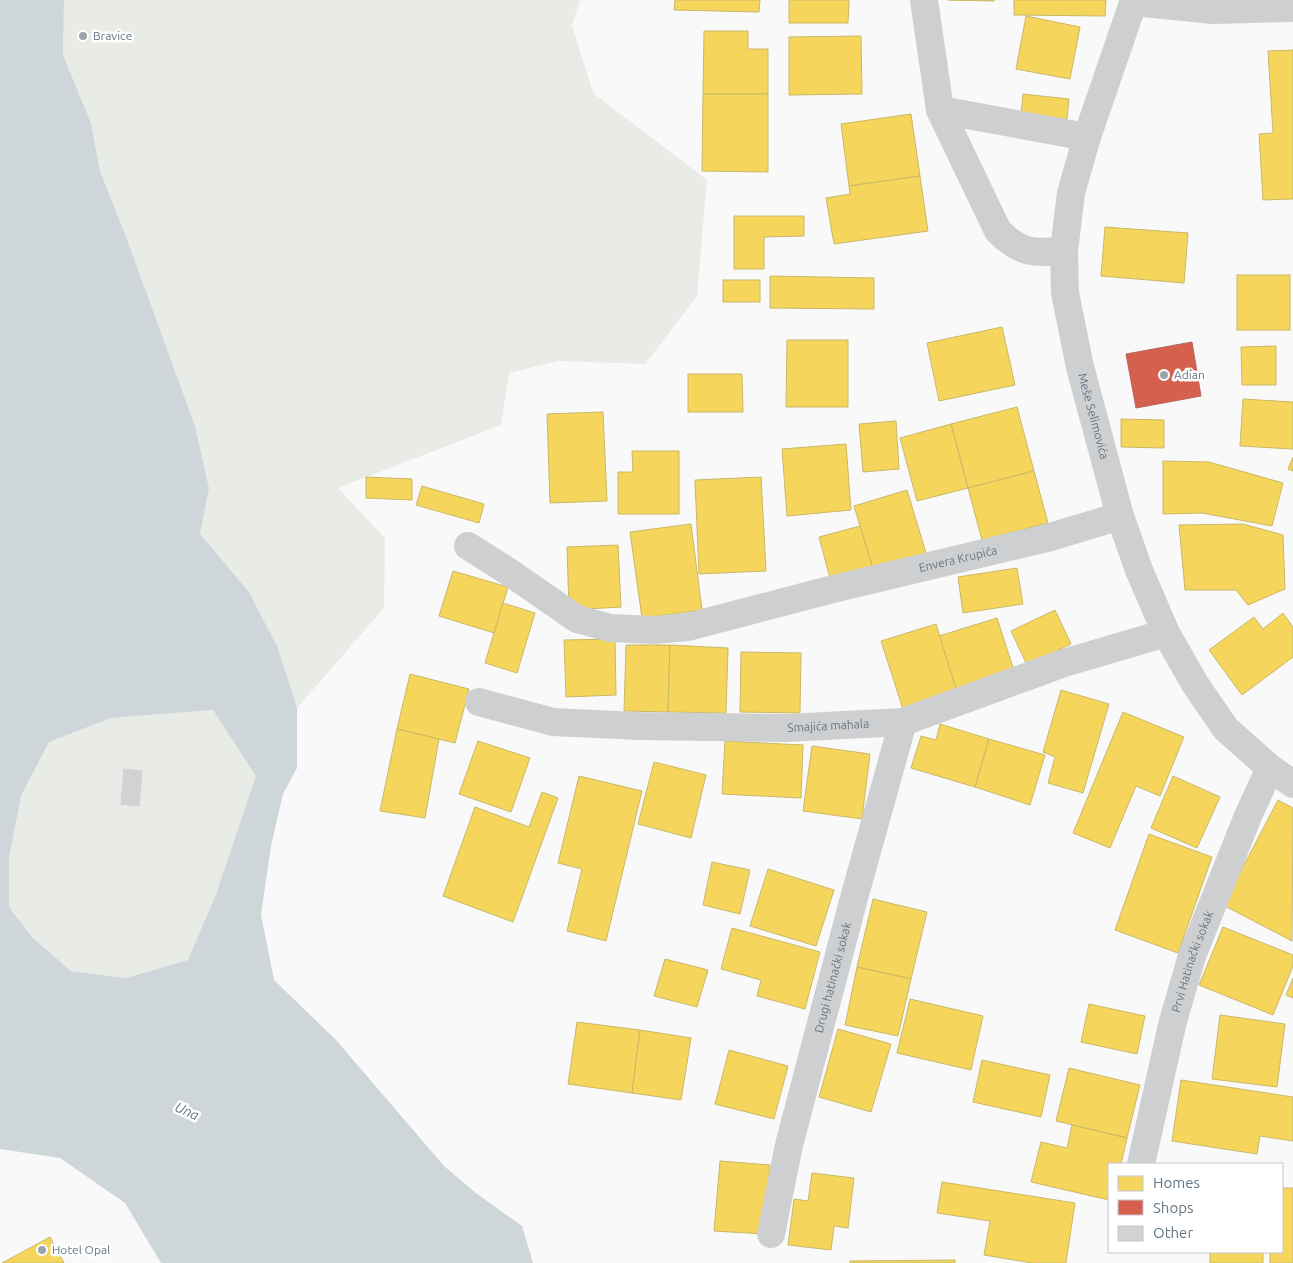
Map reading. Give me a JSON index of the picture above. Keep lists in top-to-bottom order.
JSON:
{
  "streets": {
    "street": [
      "Meše Selimovića",
      "Envera Krupića",
      "Smajića mahala",
      "Prvi Hatinački sokak",
      "Drugi hatinački sokak"
    ]
  },
  "crossings": [
    ["Meše Selimovića", "Envera Krupića"],
    ["Meše Selimovića", "Smajića mahala"],
    ["Meše Selimovića", "Prvi Hatinački sokak"],
    ["Smajića mahala", "Drugi hatinački sokak"]
  ],
  "water": ["Una"],
  "places": ["Bravice", "Adian", "Hotel Opal"],
  "legend": ["Homes", "Shops", "Other"]
}
